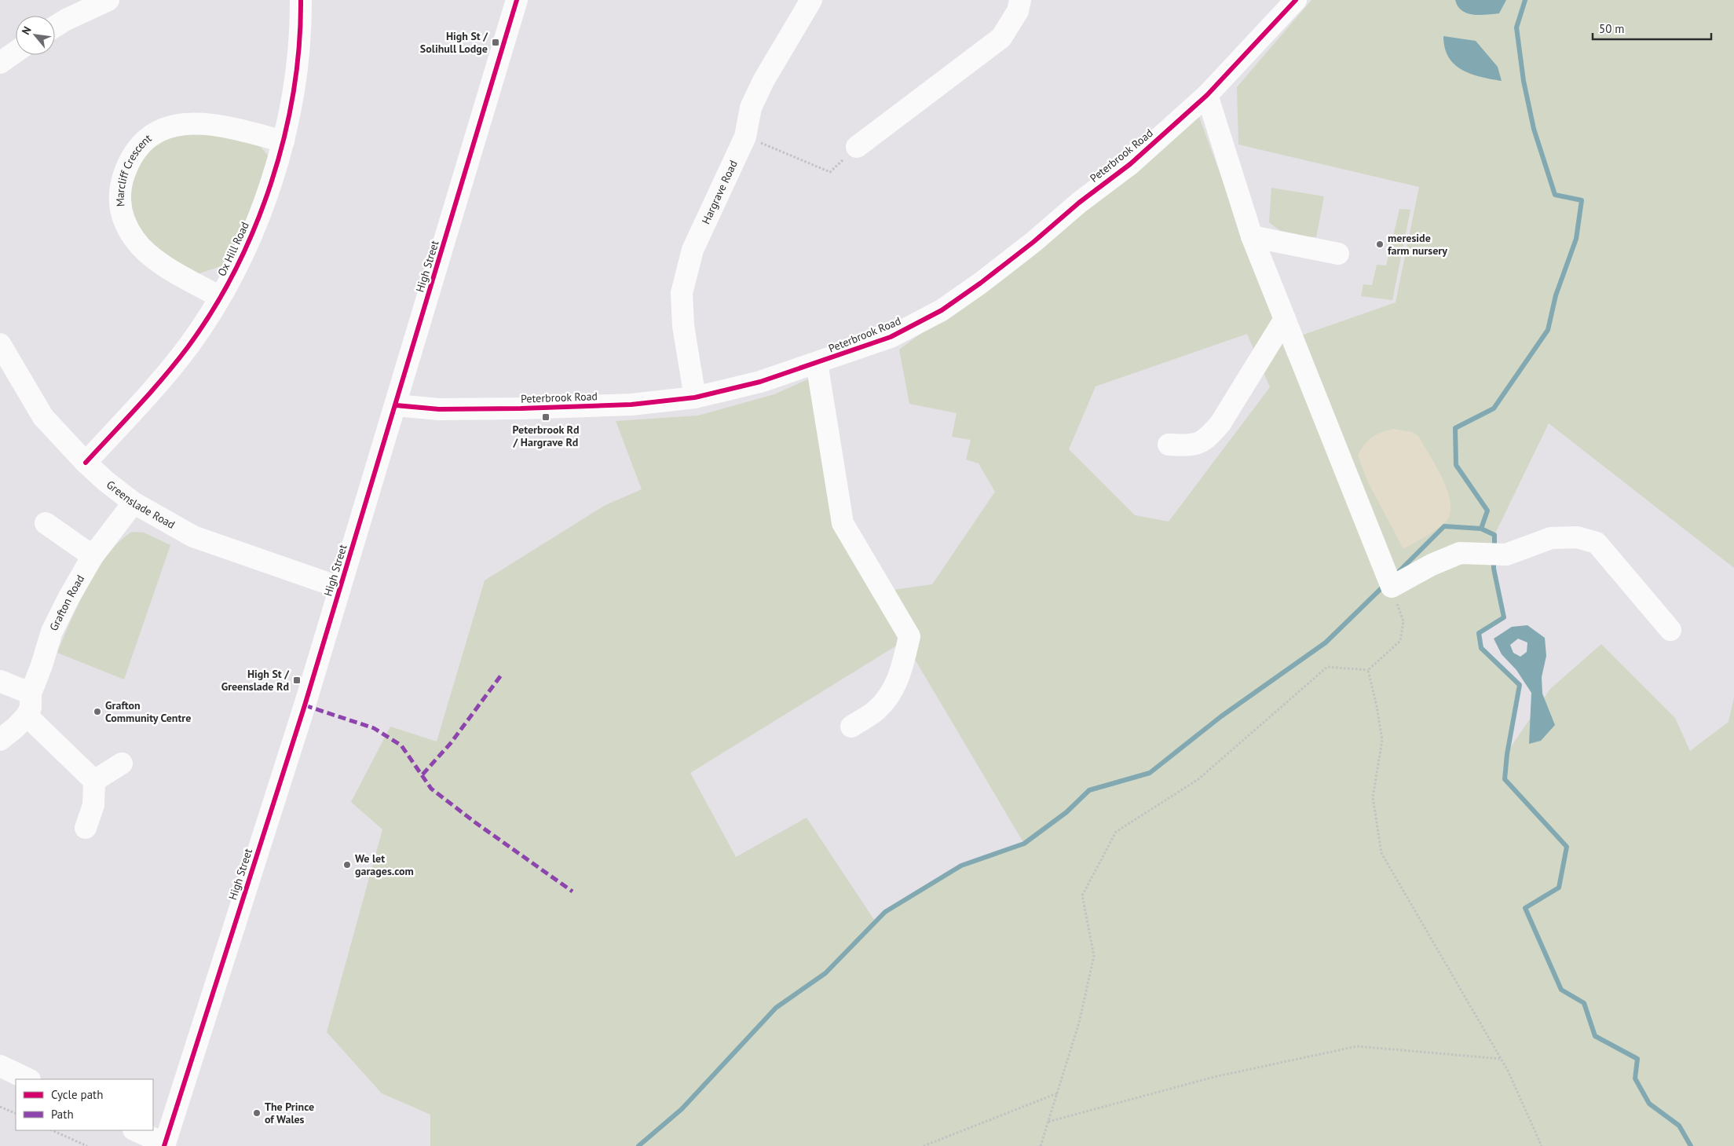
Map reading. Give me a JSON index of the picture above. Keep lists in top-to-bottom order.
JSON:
{
  "streets": {
    "street": [
      "Peterbrook Road",
      "Marcliff Crescent",
      "Hargrave Road",
      "Ox Hill Road",
      "High Street",
      "Greenslade Road",
      "Grafton Road"
    ]
  },
  "crossings": [
    ["Peterbrook Road", "Hargrave Road"],
    ["Peterbrook Road", "High Street"],
    ["Marcliff Crescent", "Ox Hill Road"],
    ["Ox Hill Road", "Greenslade Road"],
    ["High Street", "Greenslade Road"],
    ["Greenslade Road", "Grafton Road"]
  ],
  "places": {
    "transit": ["High St / Solihull Lodge", "Peterbrook Rd / Hargrave Rd", "High St / Greenslade Rd"],
    "other": [
      "mereside farm nursery",
      "Grafton Community Centre",
      "We let garages.com",
      "The Prince of Wales"
    ]
  },
  "legend": ["Cycle path", "Path"],
  "scale_bar": "50 m",
  "north": "top left"
}
